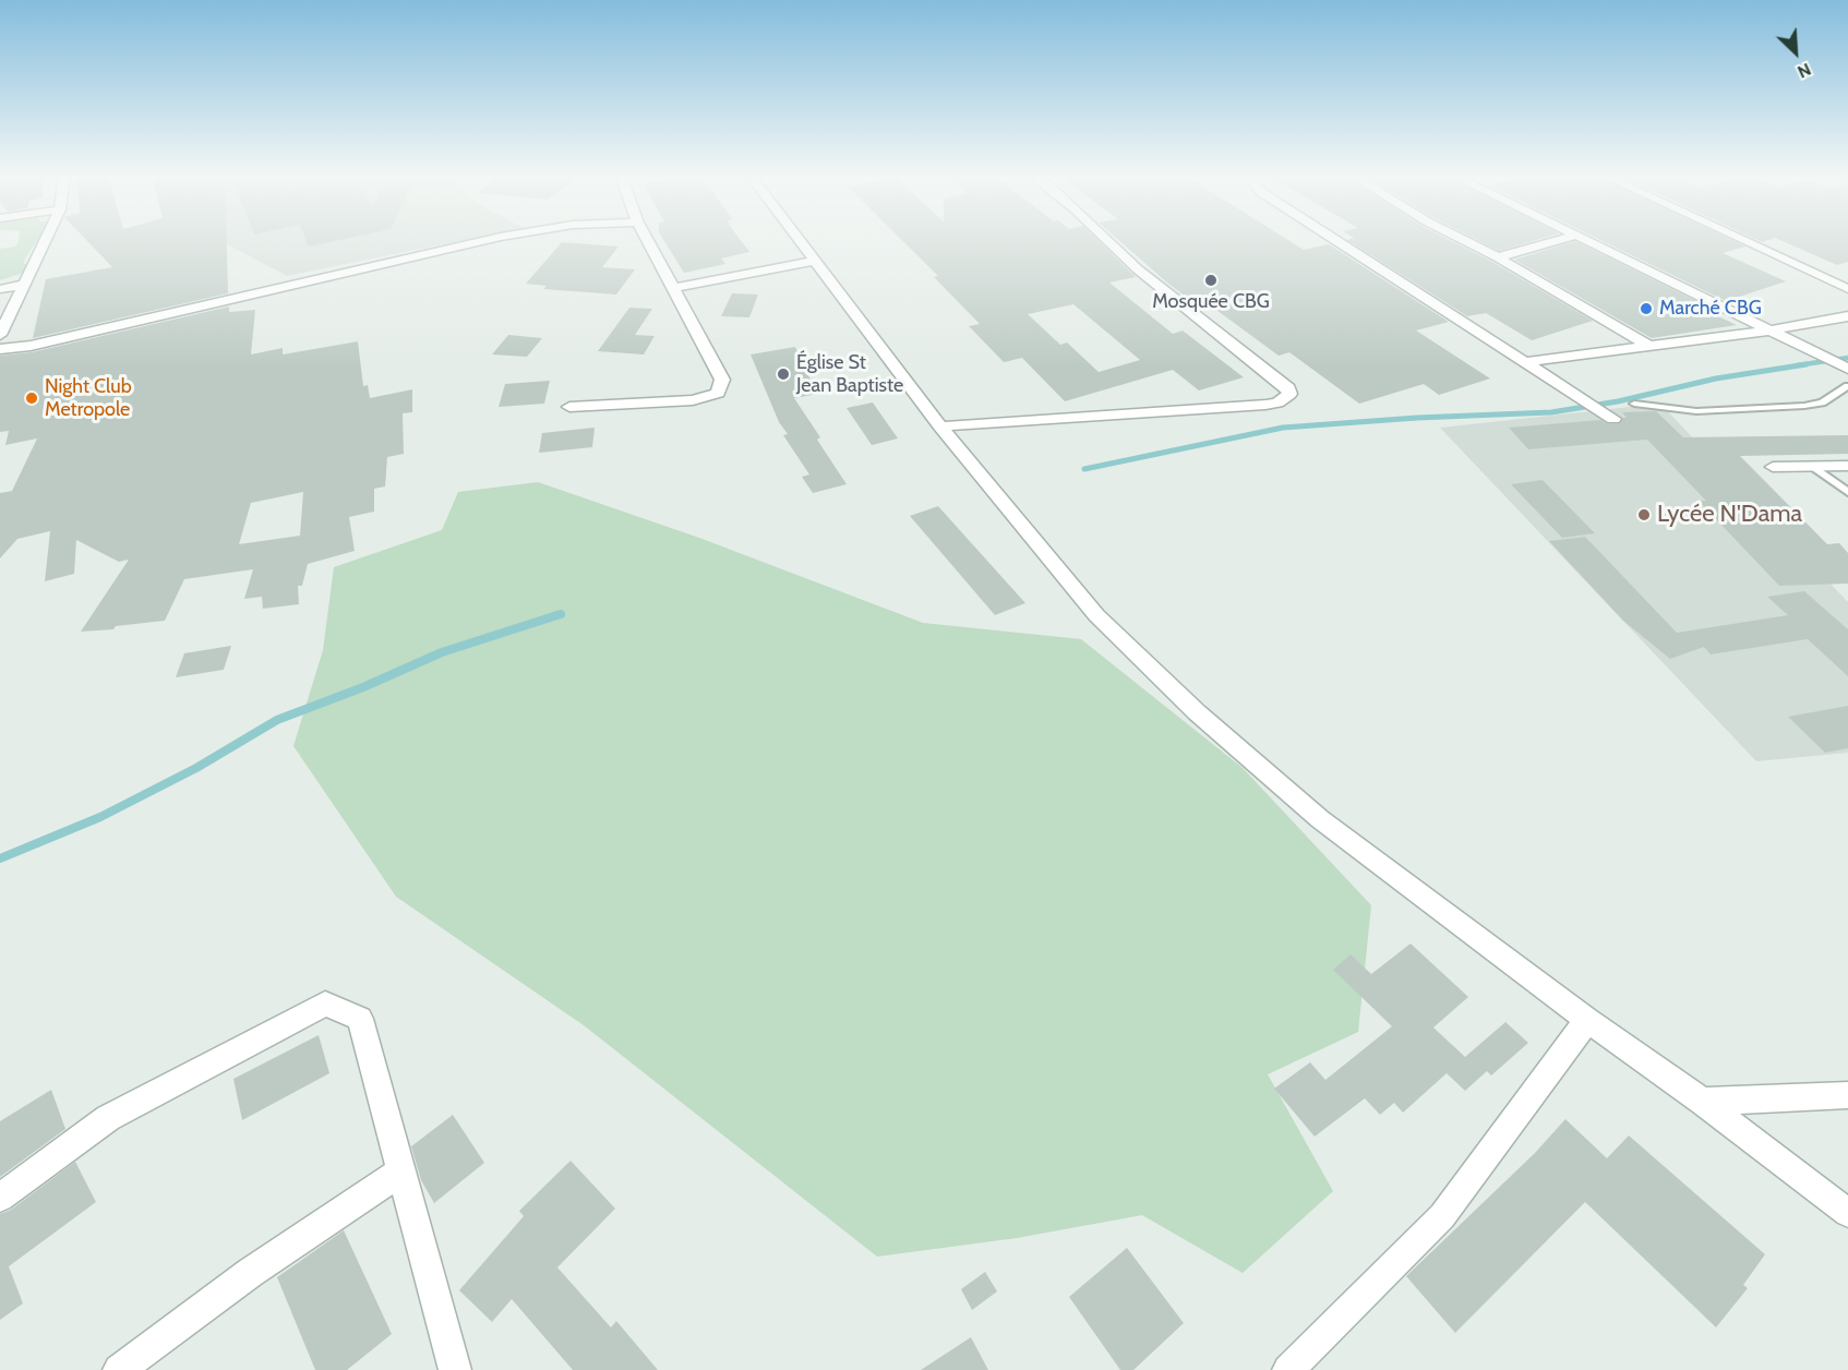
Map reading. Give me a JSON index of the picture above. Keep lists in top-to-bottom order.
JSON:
{
  "places": [
    "Mosquée CBG",
    "Marché CBG",
    "Église St Jean Baptiste",
    "Night Club Metropole",
    "Lycée N'Dama"
  ],
  "north": "bottom right"
}
